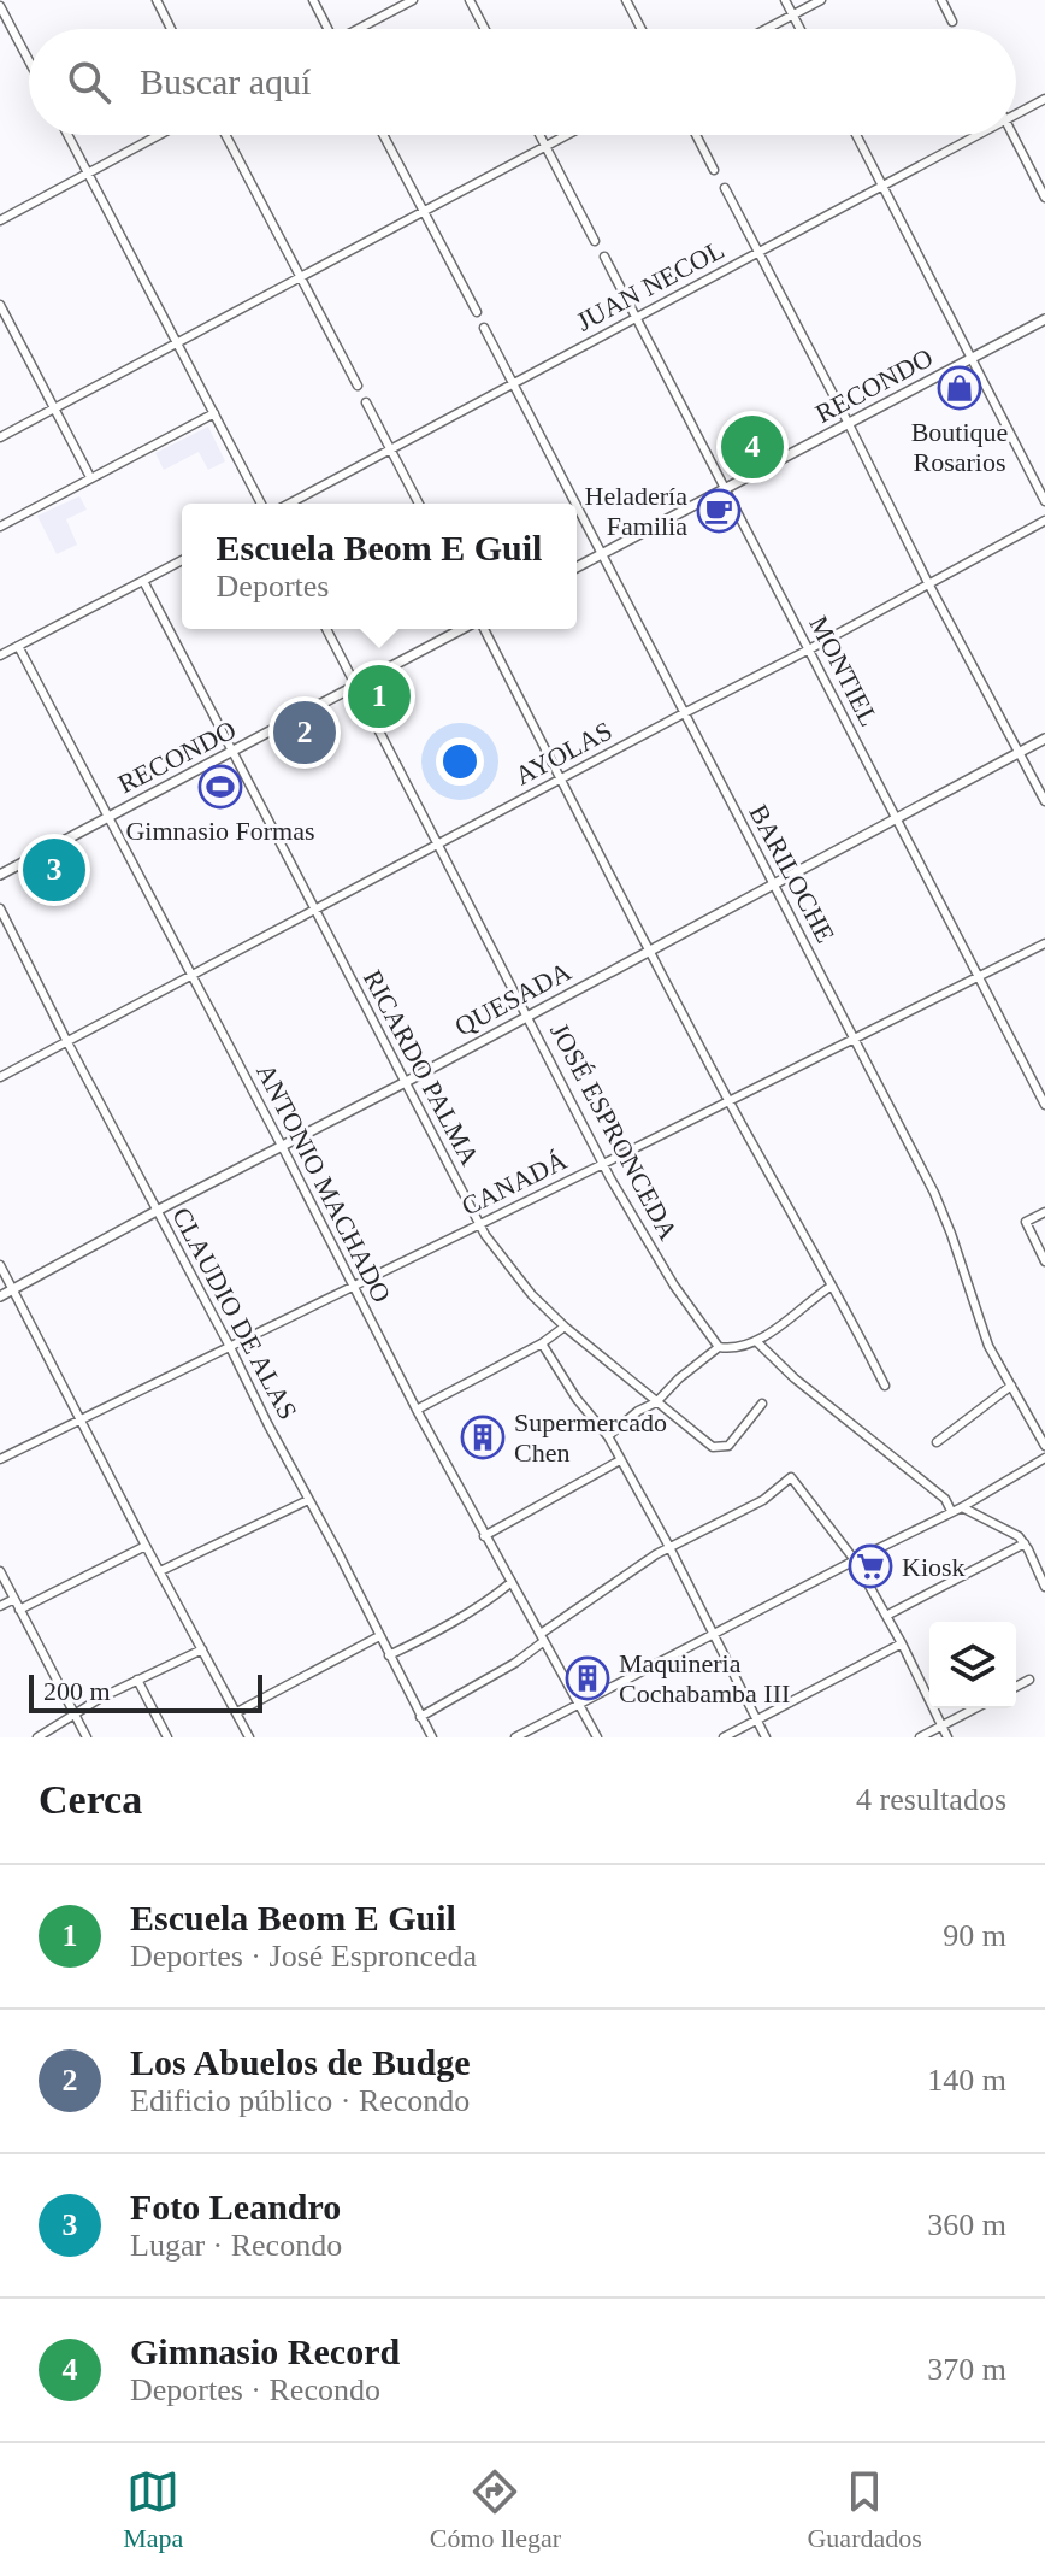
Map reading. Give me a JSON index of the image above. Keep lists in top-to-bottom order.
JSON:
{
  "streets": {
    "street": [
      "JUAN NECOL",
      "RECONDO",
      "MONTIEL",
      "AYOLAS",
      "BARILOCHE",
      "QUESADA",
      "RICARDO PALMA",
      "JOSÉ ESPRONCEDA",
      "ANTONIO MACHADO",
      "CANADÁ",
      "CLAUDIO DE ALAS"
    ]
  },
  "crossings": [
    ["JUAN NECOL", "MONTIEL"],
    ["JUAN NECOL", "BARILOCHE"],
    ["RECONDO", "MONTIEL"],
    ["RECONDO", "BARILOCHE"],
    ["RECONDO", "RICARDO PALMA"],
    ["RECONDO", "JOSÉ ESPRONCEDA"],
    ["RECONDO", "ANTONIO MACHADO"],
    ["MONTIEL", "AYOLAS"],
    ["MONTIEL", "QUESADA"],
    ["MONTIEL", "CANADÁ"],
    ["AYOLAS", "BARILOCHE"],
    ["AYOLAS", "RICARDO PALMA"],
    ["AYOLAS", "JOSÉ ESPRONCEDA"],
    ["AYOLAS", "ANTONIO MACHADO"],
    ["AYOLAS", "CLAUDIO DE ALAS"],
    ["BARILOCHE", "QUESADA"],
    ["BARILOCHE", "CANADÁ"],
    ["QUESADA", "RICARDO PALMA"],
    ["QUESADA", "JOSÉ ESPRONCEDA"],
    ["QUESADA", "ANTONIO MACHADO"],
    ["QUESADA", "CLAUDIO DE ALAS"],
    ["RICARDO PALMA", "CANADÁ"],
    ["JOSÉ ESPRONCEDA", "CANADÁ"],
    ["ANTONIO MACHADO", "CANADÁ"],
    ["CANADÁ", "CLAUDIO DE ALAS"]
  ],
  "places": {
    "shop": ["Boutique Rosarios"],
    "cafe": ["Heladería Familia"],
    "sports": ["Gimnasio Formas"],
    "building": ["Supermercado Chen", "Maquineria Cochabamba III"],
    "supermarket": ["Kiosk"]
  },
  "scale_bar": "200 m",
  "page": {
    "search": "Buscar aquí",
    "pins": [
      "4",
      "1",
      "2",
      "3"
    ],
    "popup": ["Escuela Beom E Guil", "Deportes"],
    "scale": "200 m",
    "heading": ["Cerca", "4 resultados"],
    "list": [
      {
        "mark": "1",
        "name": "Escuela Beom E Guil",
        "note": "Deportes · José Espronceda",
        "value": "90 m"
      },
      {
        "mark": "2",
        "name": "Los Abuelos de Budge",
        "note": "Edificio público · Recondo",
        "value": "140 m"
      },
      {
        "mark": "3",
        "name": "Foto Leandro",
        "note": "Lugar · Recondo",
        "value": "360 m"
      },
      {
        "mark": "4",
        "name": "Gimnasio Record",
        "note": "Deportes · Recondo",
        "value": "370 m"
      }
    ],
    "nav": ["Mapa", "Cómo llegar", "Guardados"]
  }
}
